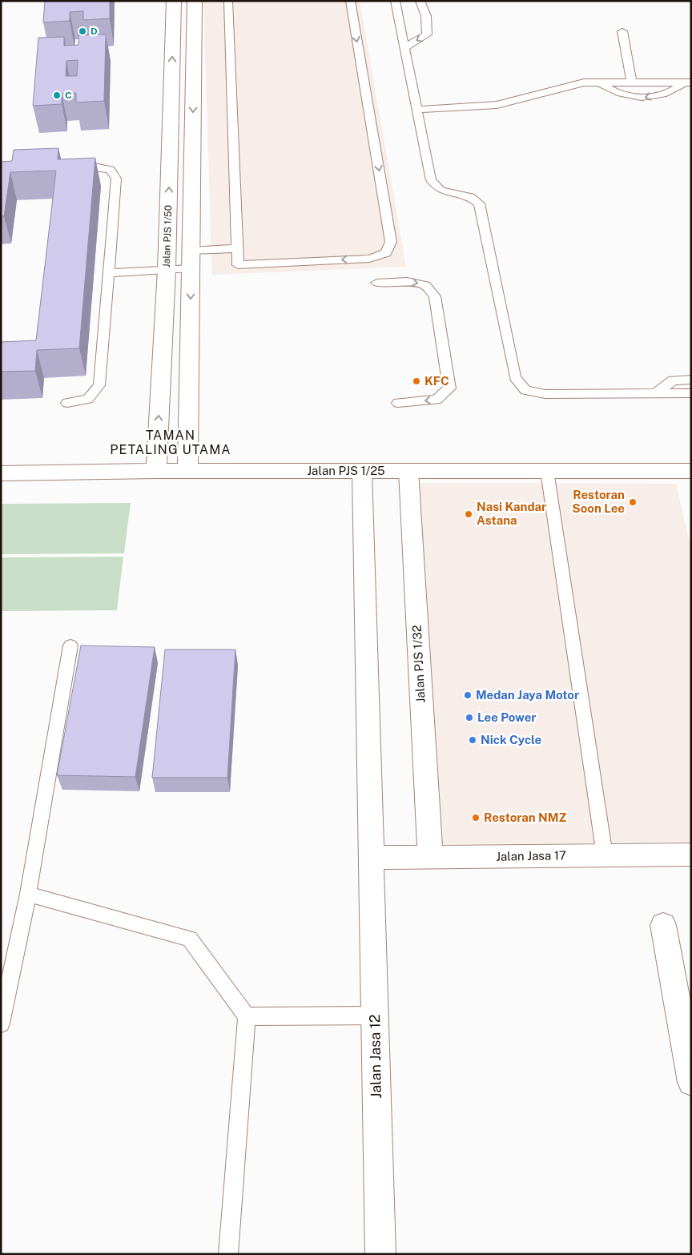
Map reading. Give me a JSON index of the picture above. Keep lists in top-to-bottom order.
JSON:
{
  "streets": {
    "street": [
      "Jalan PJS 1/50",
      "Jalan PJS 1/25",
      "Jalan PJS 1/32",
      "Jalan Jasa 17",
      "Jalan Jasa 12"
    ]
  },
  "crossings": [
    ["Jalan PJS 1/50", "Jalan PJS 1/25"],
    ["Jalan PJS 1/25", "Jalan PJS 1/32"],
    ["Jalan PJS 1/32", "Jalan Jasa 17"],
    ["Jalan Jasa 17", "Jalan Jasa 12"]
  ],
  "districts": ["TAMAN PETALING UTAMA"],
  "places": [
    "D",
    "C",
    "KFC",
    "Restoran Soon Lee",
    "Nasi Kandar Astana",
    "Medan Jaya Motor",
    "Lee Power",
    "Nick Cycle",
    "Restoran NMZ"
  ]
}
